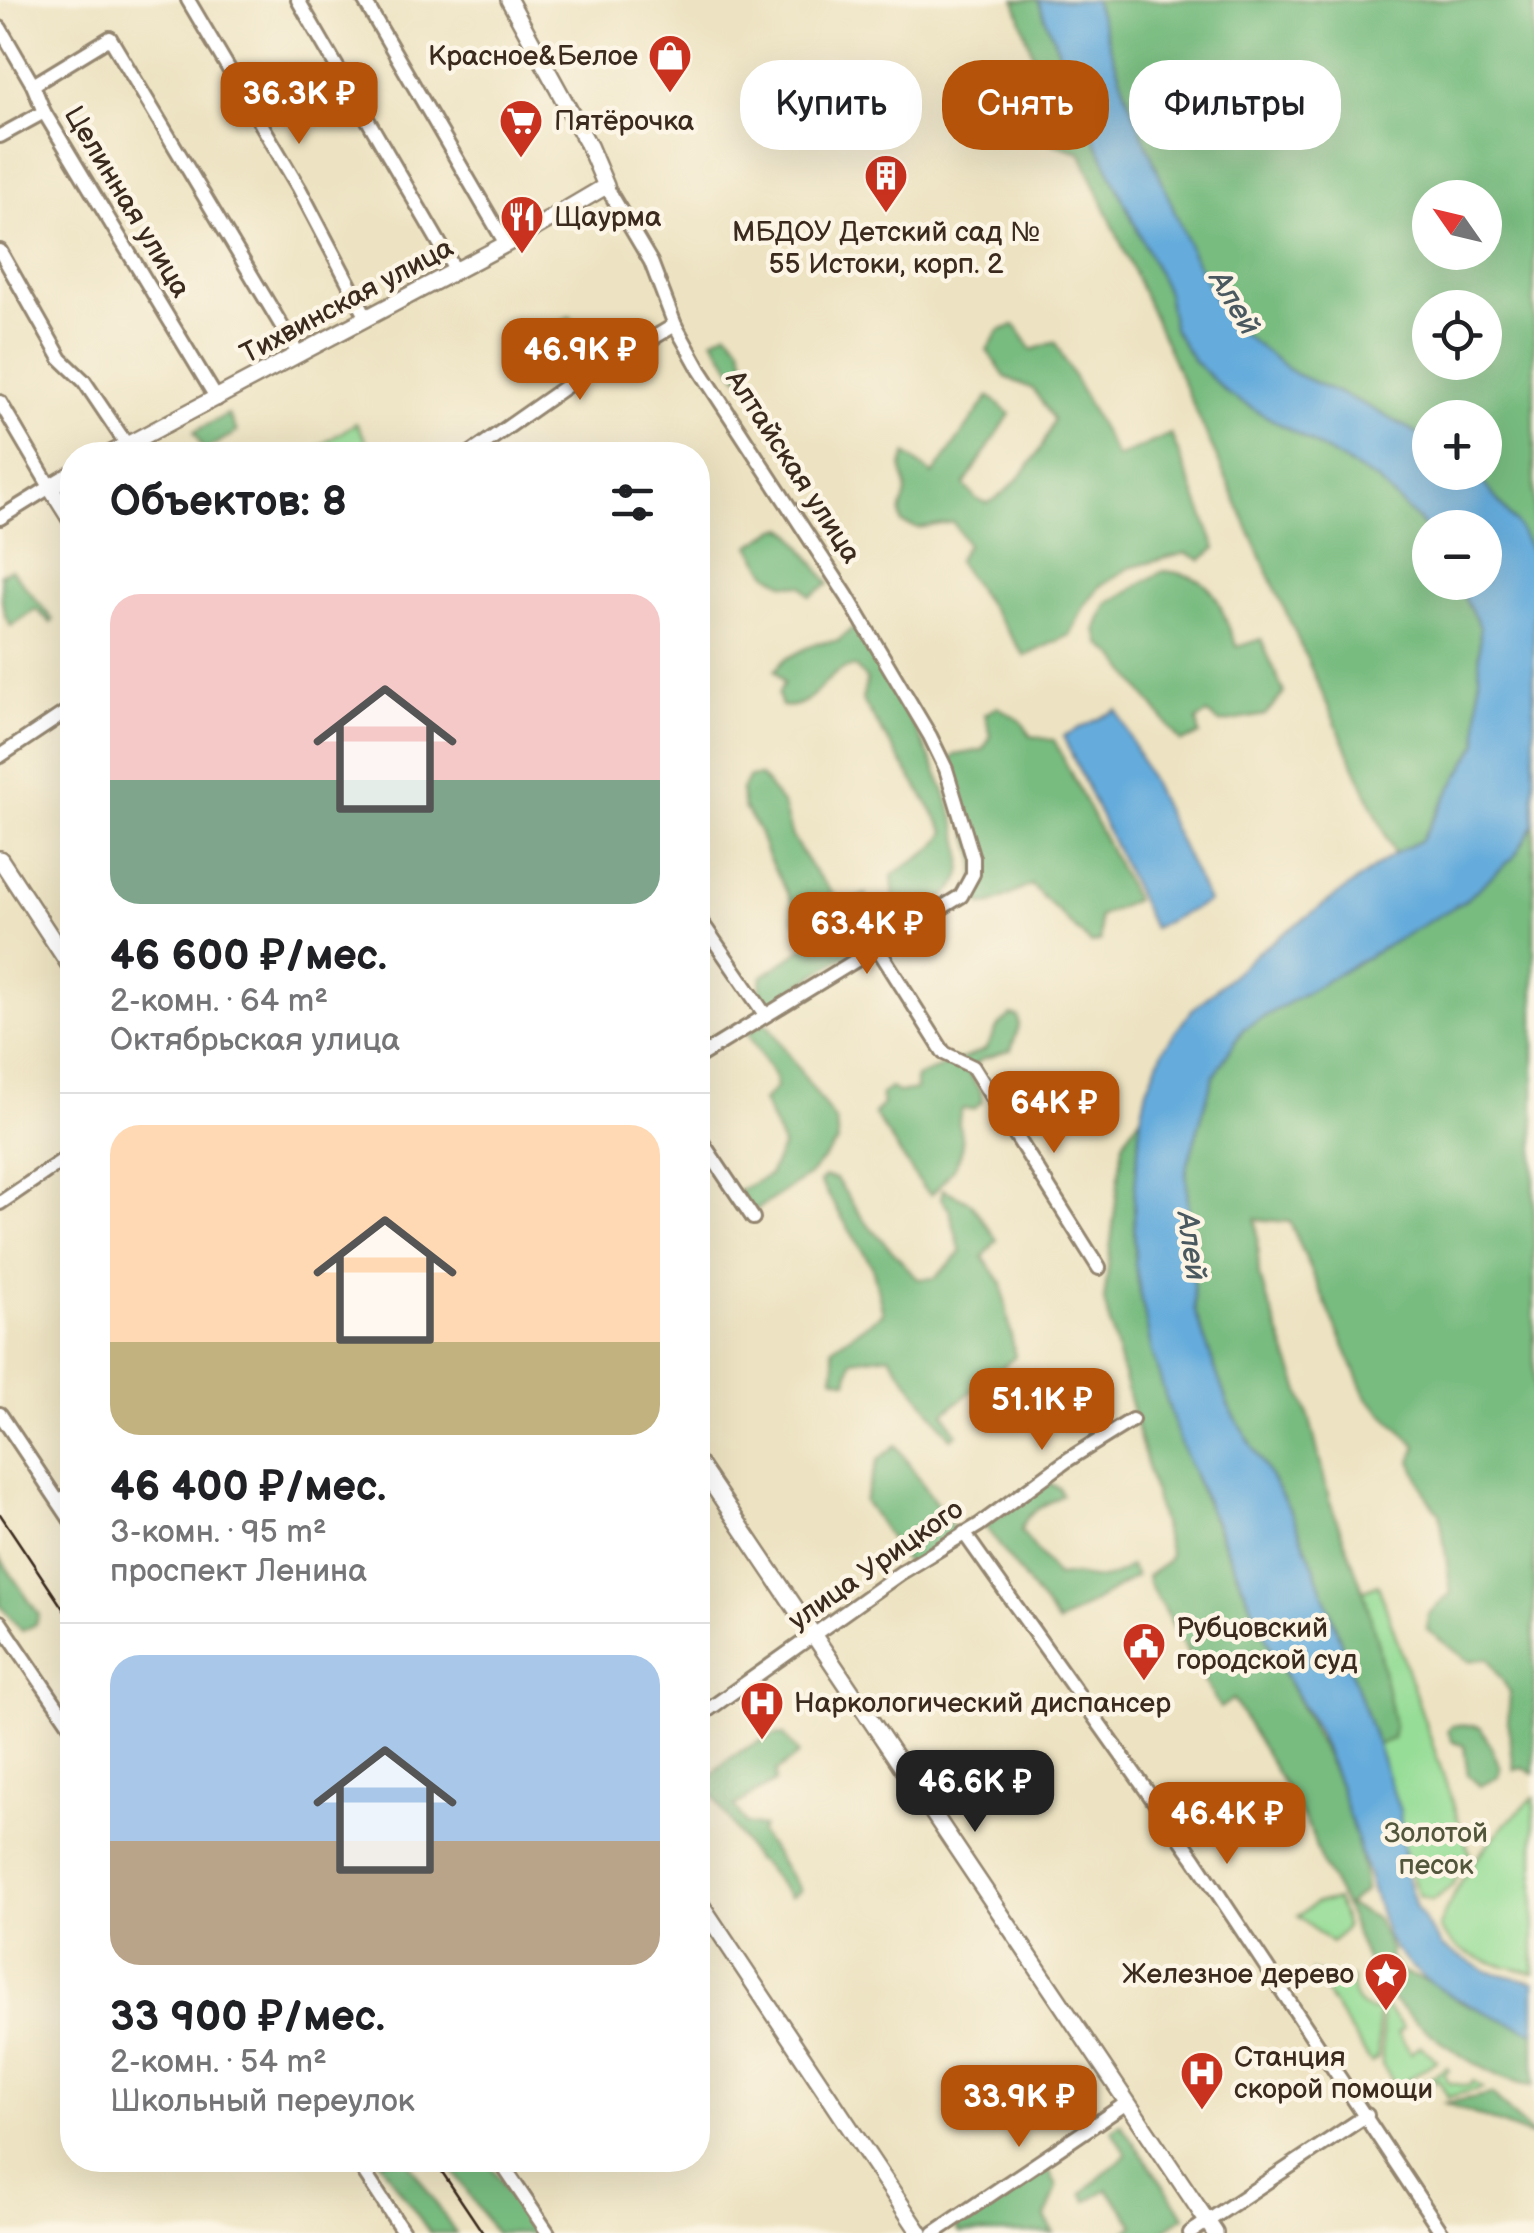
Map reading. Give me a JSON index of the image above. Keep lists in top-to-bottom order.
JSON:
{
  "streets": {
    "main road": ["Тихвинская улица", "Алтайская улица"],
    "street": ["Целинная улица", "улица Урицкого"]
  },
  "crossings": [
    ["Целинная улица", "Тихвинская улица"],
    ["Тихвинская улица", "Алтайская улица"]
  ],
  "water": ["Алей"],
  "parks": ["Золотой песок"],
  "places": {
    "shop": ["Красное&Белое"],
    "supermarket": ["Пятёрочка"],
    "building": ["МБДОУ Детский сад № 55 Истоки, корп. 2"],
    "restaurant": ["Щаурма"],
    "public building": ["Рубцовский городской суд"],
    "hospital": ["Наркологический диспансер", "Станция скорой помощи"],
    "place": ["Железное дерево"]
  },
  "north": "top left",
  "page": {
    "chip": ["Купить", "Снять", "Фильтры"],
    "price": [
      "36.3K ₽",
      "46.9K ₽",
      "63.4K ₽",
      "64K ₽",
      "51.1K ₽",
      "46.6K ₽",
      "46.4K ₽",
      "33.9K ₽"
    ],
    "map_buttons": ["+", "−"],
    "heading": "Объектов: 8",
    "list": [
      {
        "name": "46 600 ₽/мес.",
        "note": "2-комн. · 64 m² · Октябрьская улица"
      },
      {
        "name": "46 400 ₽/мес.",
        "note": "3-комн. · 95 m² · проспект Ленина"
      },
      {
        "name": "33 900 ₽/мес.",
        "note": "2-комн. · 54 m² · Школьный переулок"
      }
    ]
  }
}
